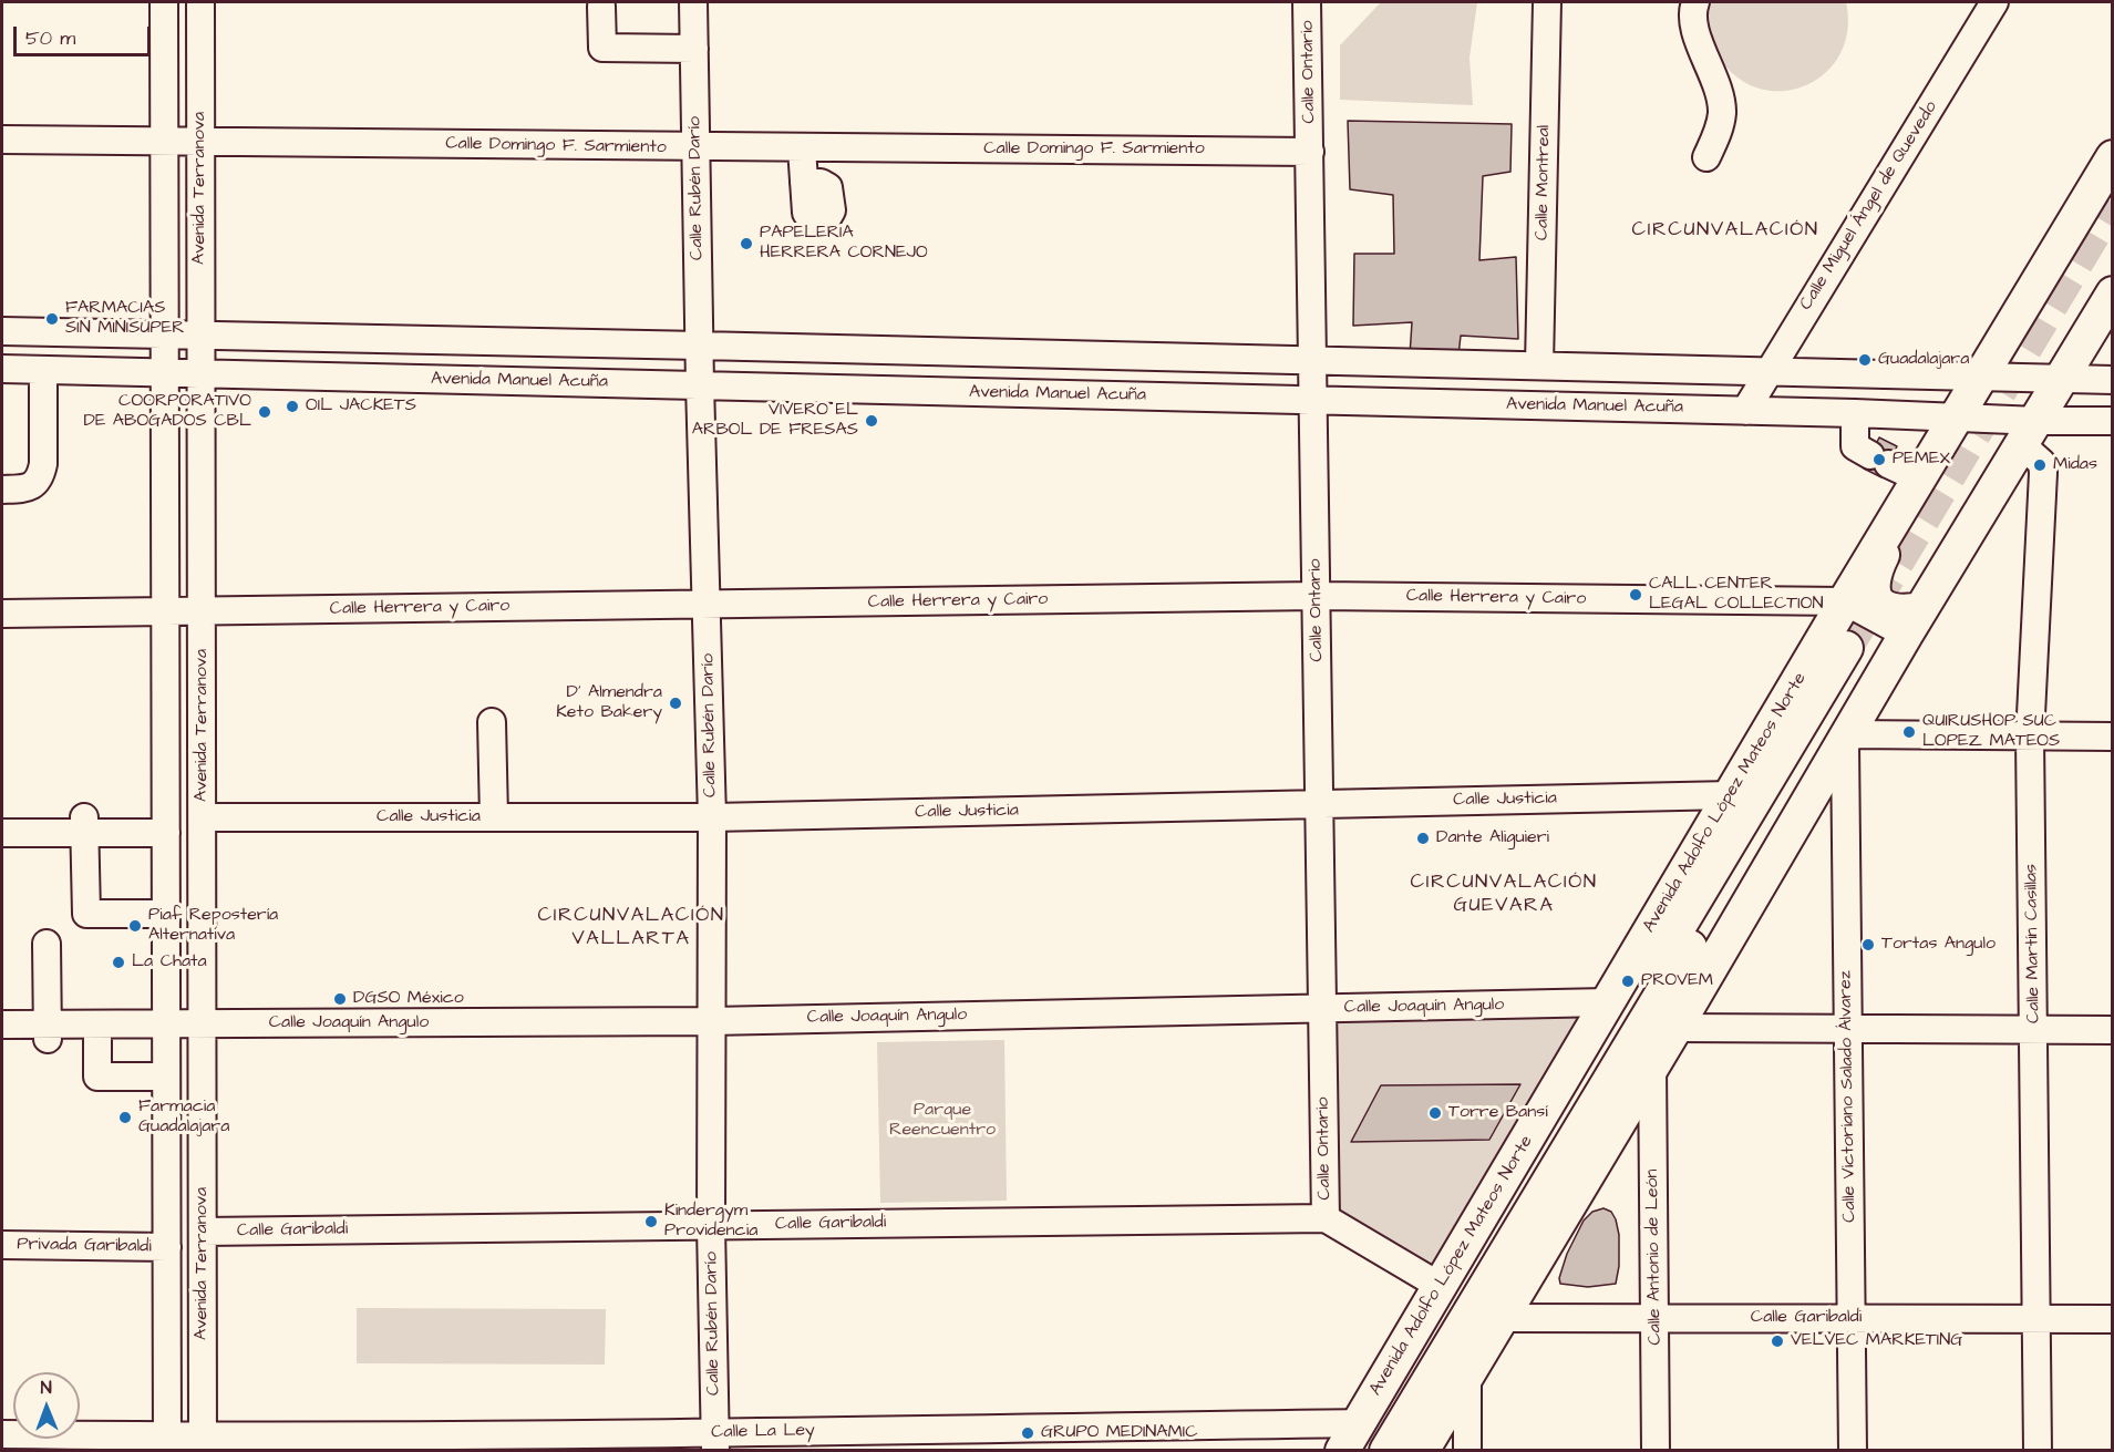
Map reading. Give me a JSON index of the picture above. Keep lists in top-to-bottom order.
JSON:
{
  "streets": {
    "main road": ["Avenida Adolfo López Mateos Norte"],
    "street": [
      "Calle Ontario",
      "Calle Domingo F. Sarmiento",
      "Calle Montreal",
      "Avenida Terranova",
      "Calle Rubén Darío",
      "Calle Miguel Ángel de Quevedo",
      "Avenida Manuel Acuña",
      "Calle Herrera y Cairo",
      "Calle Justicia",
      "Calle Martín Casillas",
      "Calle Joaquín Angulo",
      "Calle Victoriano Salado Álvarez",
      "Calle Garibaldi",
      "Privada Garibaldi",
      "Calle Antonio de León",
      "Calle La Ley"
    ]
  },
  "crossings": [
    ["Calle Ontario", "Calle Domingo F. Sarmiento"],
    ["Calle Ontario", "Avenida Manuel Acuña"],
    ["Calle Ontario", "Calle Herrera y Cairo"],
    ["Calle Ontario", "Calle Justicia"],
    ["Calle Ontario", "Calle Joaquín Angulo"],
    ["Calle Ontario", "Calle Garibaldi"],
    ["Calle Domingo F. Sarmiento", "Avenida Terranova"],
    ["Calle Domingo F. Sarmiento", "Calle Rubén Darío"],
    ["Avenida Terranova", "Avenida Manuel Acuña"],
    ["Avenida Terranova", "Calle Herrera y Cairo"],
    ["Avenida Terranova", "Calle Justicia"],
    ["Avenida Terranova", "Calle Joaquín Angulo"],
    ["Avenida Terranova", "Calle Garibaldi"],
    ["Avenida Terranova", "Privada Garibaldi"],
    ["Avenida Terranova", "Calle La Ley"],
    ["Calle Rubén Darío", "Avenida Manuel Acuña"],
    ["Calle Rubén Darío", "Calle Herrera y Cairo"],
    ["Calle Rubén Darío", "Calle Justicia"],
    ["Calle Rubén Darío", "Calle Joaquín Angulo"],
    ["Calle Rubén Darío", "Calle Garibaldi"],
    ["Calle Rubén Darío", "Calle La Ley"],
    ["Calle Miguel Ángel de Quevedo", "Avenida Manuel Acuña"],
    ["Avenida Manuel Acuña", "Avenida Adolfo López Mateos Norte"],
    ["Avenida Manuel Acuña", "Calle Martín Casillas"],
    ["Calle Herrera y Cairo", "Avenida Adolfo López Mateos Norte"],
    ["Calle Justicia", "Avenida Adolfo López Mateos Norte"],
    ["Avenida Adolfo López Mateos Norte", "Calle Martín Casillas"],
    ["Avenida Adolfo López Mateos Norte", "Calle Joaquín Angulo"],
    ["Avenida Adolfo López Mateos Norte", "Calle Victoriano Salado Álvarez"],
    ["Avenida Adolfo López Mateos Norte", "Calle Garibaldi"],
    ["Avenida Adolfo López Mateos Norte", "Calle Antonio de León"],
    ["Avenida Adolfo López Mateos Norte", "Calle La Ley"],
    ["Calle Martín Casillas", "Calle Garibaldi"],
    ["Calle Victoriano Salado Álvarez", "Calle Garibaldi"],
    ["Calle Garibaldi", "Calle Antonio de León"]
  ],
  "districts": ["CIRCUNVALACIÓN", "CIRCUNVALACIÓN GUEVARA", "CIRCUNVALACIÓN VALLARTA"],
  "parks": ["Parque Reencuentro"],
  "places": [
    "PAPELERIA HERRERA CORNEJO",
    "FARMACIAS SIN MINISÚPER",
    "Guadalajara",
    "OIL JACKETS",
    "COORPORATIVO DE ABOGADOS CBL",
    "VIVERO EL ARBOL DE FRESAS",
    "PEMEX",
    "Midas",
    "CALL CENTER LEGAL COLLECTION",
    "D' Almendra Keto Bakery",
    "QUIRUSHOP SUC LOPEZ MATEOS",
    "Dante Aliguieri",
    "Piaf Repostería Alternativa",
    "Tortas Angulo",
    "La Chata",
    "PROVEM",
    "DGSO México",
    "Torre Bansí",
    "Farmacia Guadalajara",
    "Kindergym Providencia",
    "VELVEC MARKETING",
    "GRUPO MEDINAMIC"
  ],
  "scale_bar": "50 m",
  "north": "top"
}
